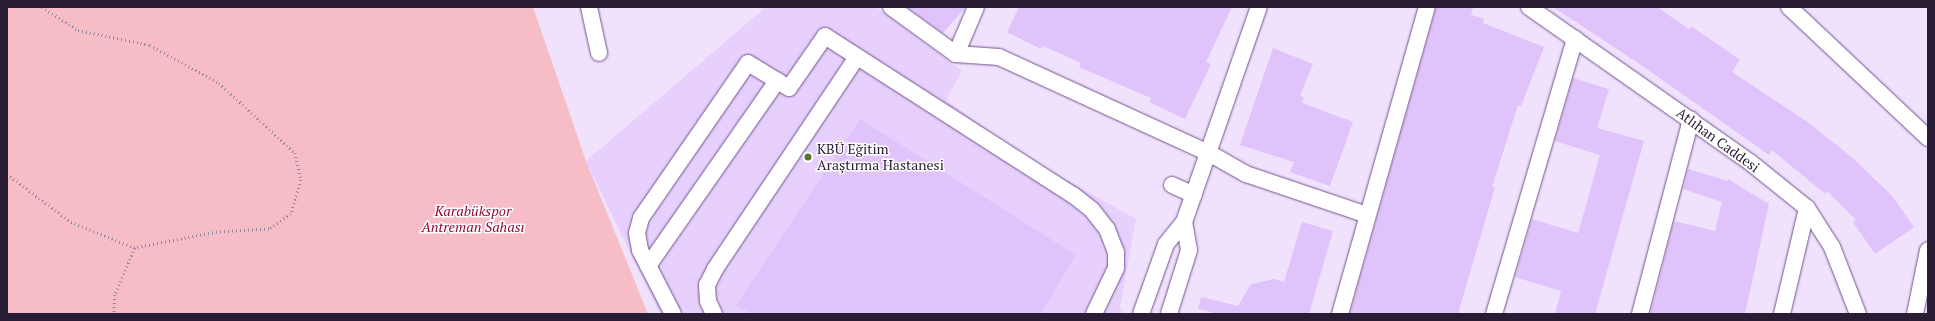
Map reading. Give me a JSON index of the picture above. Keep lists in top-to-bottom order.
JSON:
{
  "streets": {
    "street": ["Atlıhan Caddesi"]
  },
  "parks": ["Karabükspor Antreman Sahası"],
  "places": ["KBÜ Eğitim Araştırma Hastanesi"]
}
